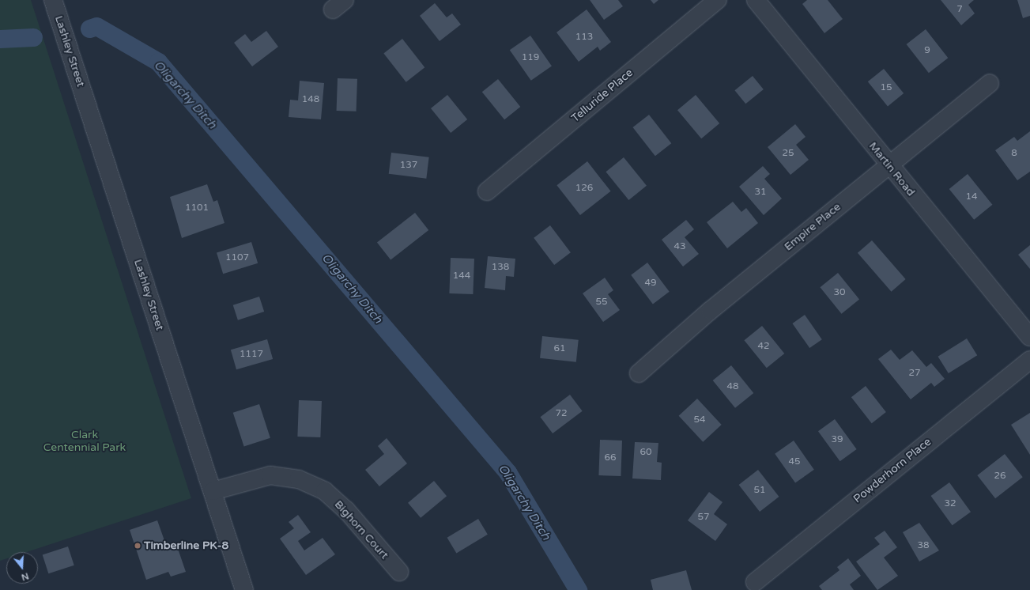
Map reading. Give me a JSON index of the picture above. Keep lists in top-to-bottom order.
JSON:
{
  "streets": {
    "street": [
      "Lashley Street",
      "Telluride Place",
      "Martin Road",
      "Empire Place",
      "Powderhorn Place",
      "Bighorn Court"
    ]
  },
  "crossings": [
    ["Lashley Street", "Bighorn Court"],
    ["Martin Road", "Empire Place"]
  ],
  "water": ["Oligarchy Ditch"],
  "parks": ["Clark Centennial Park"],
  "places": ["Timberline PK-8"],
  "house_numbers": [
    "7",
    "113",
    "9",
    "119",
    "15",
    "148",
    "25",
    "8",
    "137",
    "126",
    "31",
    "14",
    "1101",
    "43",
    "1107",
    "138",
    "144",
    "49",
    "30",
    "55",
    "42",
    "61",
    "1117",
    "27",
    "48",
    "72",
    "54",
    "39",
    "60",
    "66",
    "45",
    "26",
    "51",
    "32",
    "57",
    "38"
  ],
  "north": "bottom"
}
